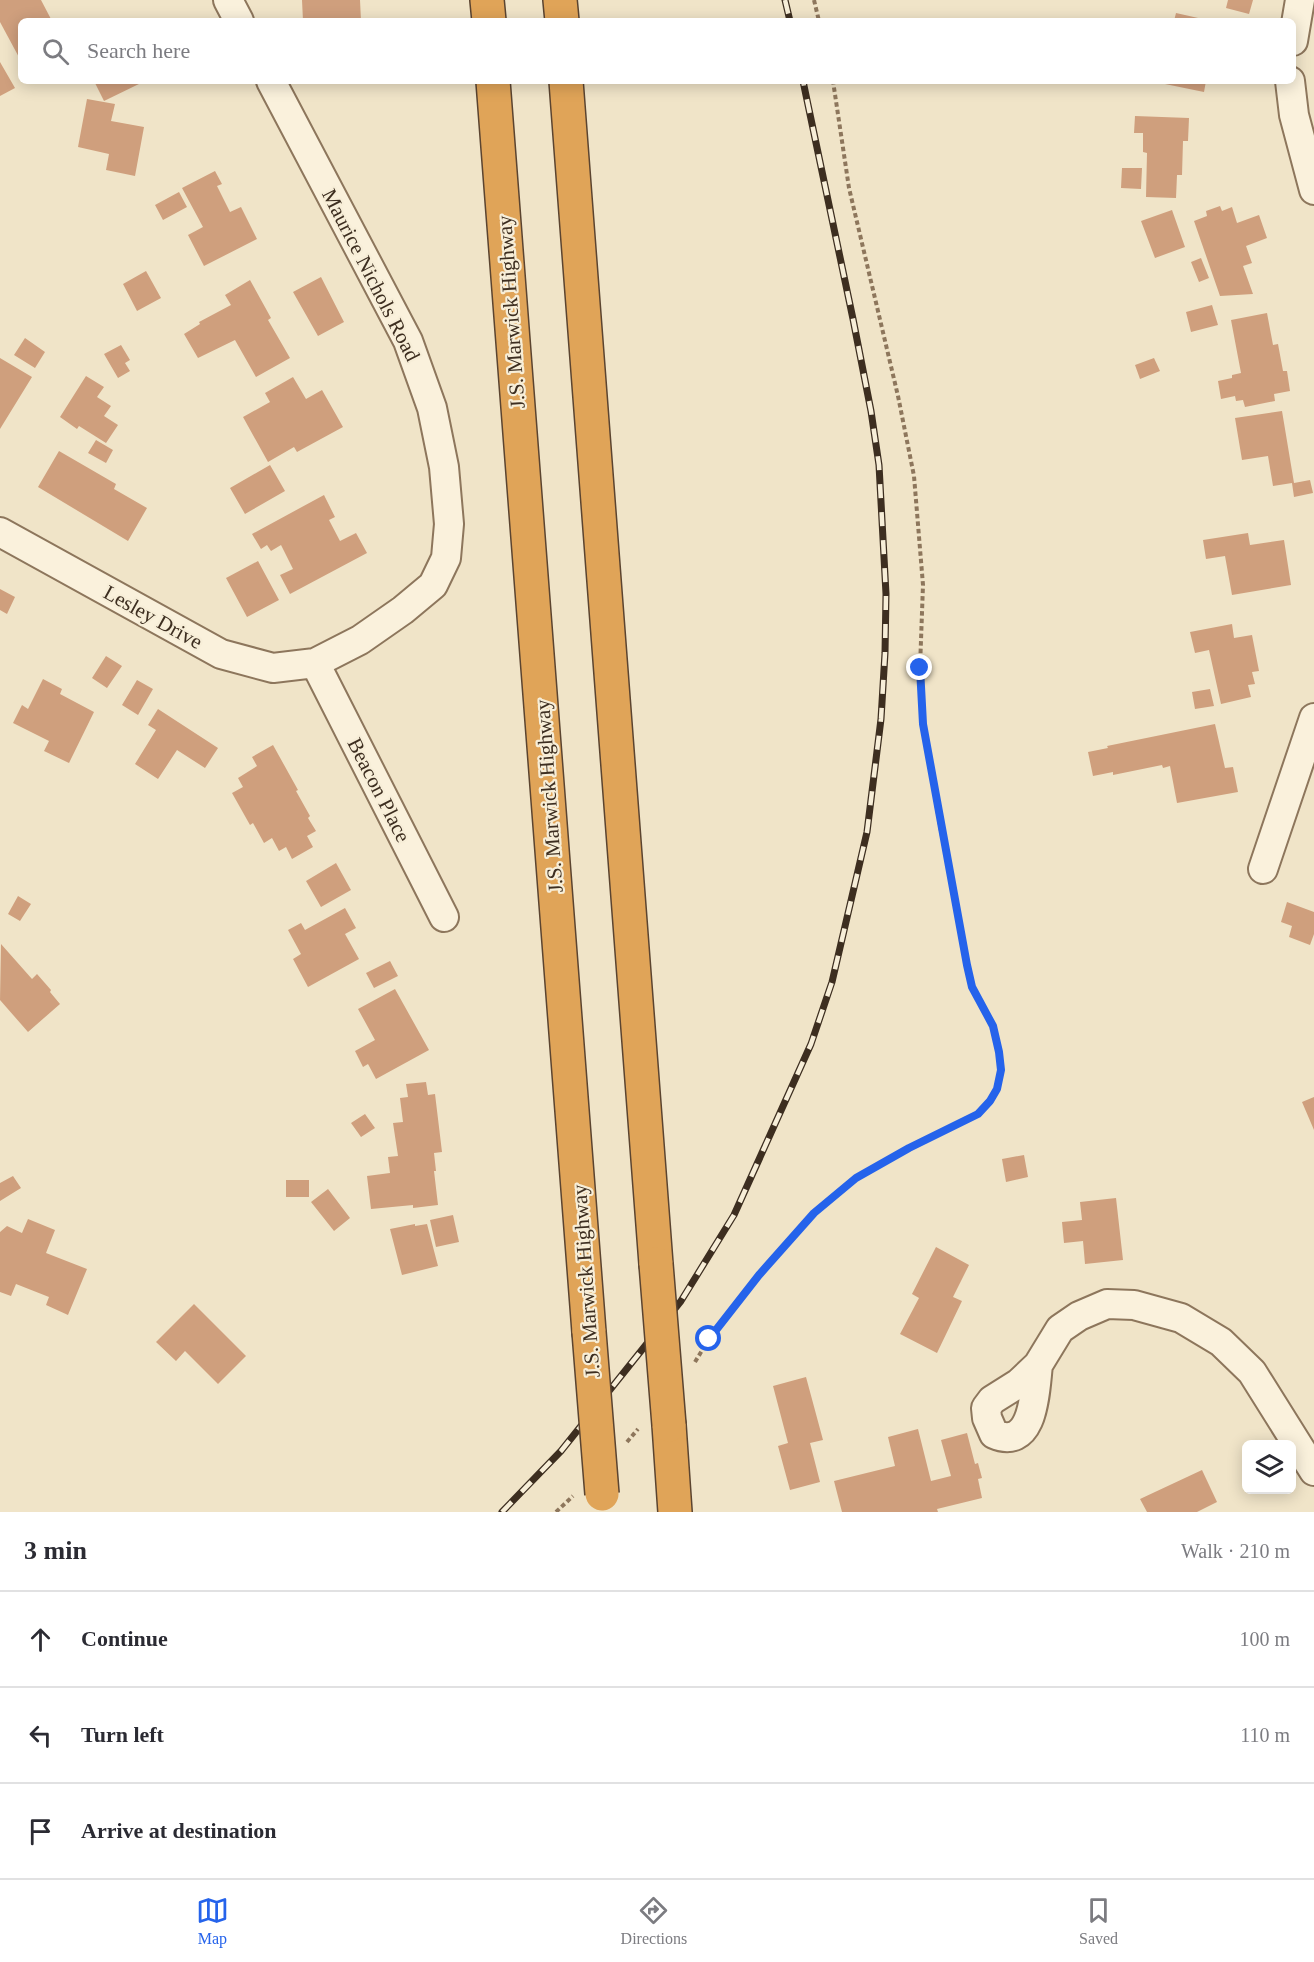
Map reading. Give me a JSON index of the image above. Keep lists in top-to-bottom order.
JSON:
{
  "streets": {
    "highway": ["J.S. Marwick Highway"],
    "street": ["Maurice Nichols Road", "Lesley Drive", "Beacon Place"]
  },
  "crossings": [
    ["Maurice Nichols Road", "Lesley Drive"],
    ["Maurice Nichols Road", "Beacon Place"],
    ["Lesley Drive", "Beacon Place"]
  ],
  "page": {
    "search": "Search here",
    "heading": ["3 min", "Walk · 210 m"],
    "list": [
      ["Continue", "100 m"],
      ["Turn left", "110 m"],
      "Arrive at destination"
    ],
    "nav": ["Map", "Directions", "Saved"]
  }
}
